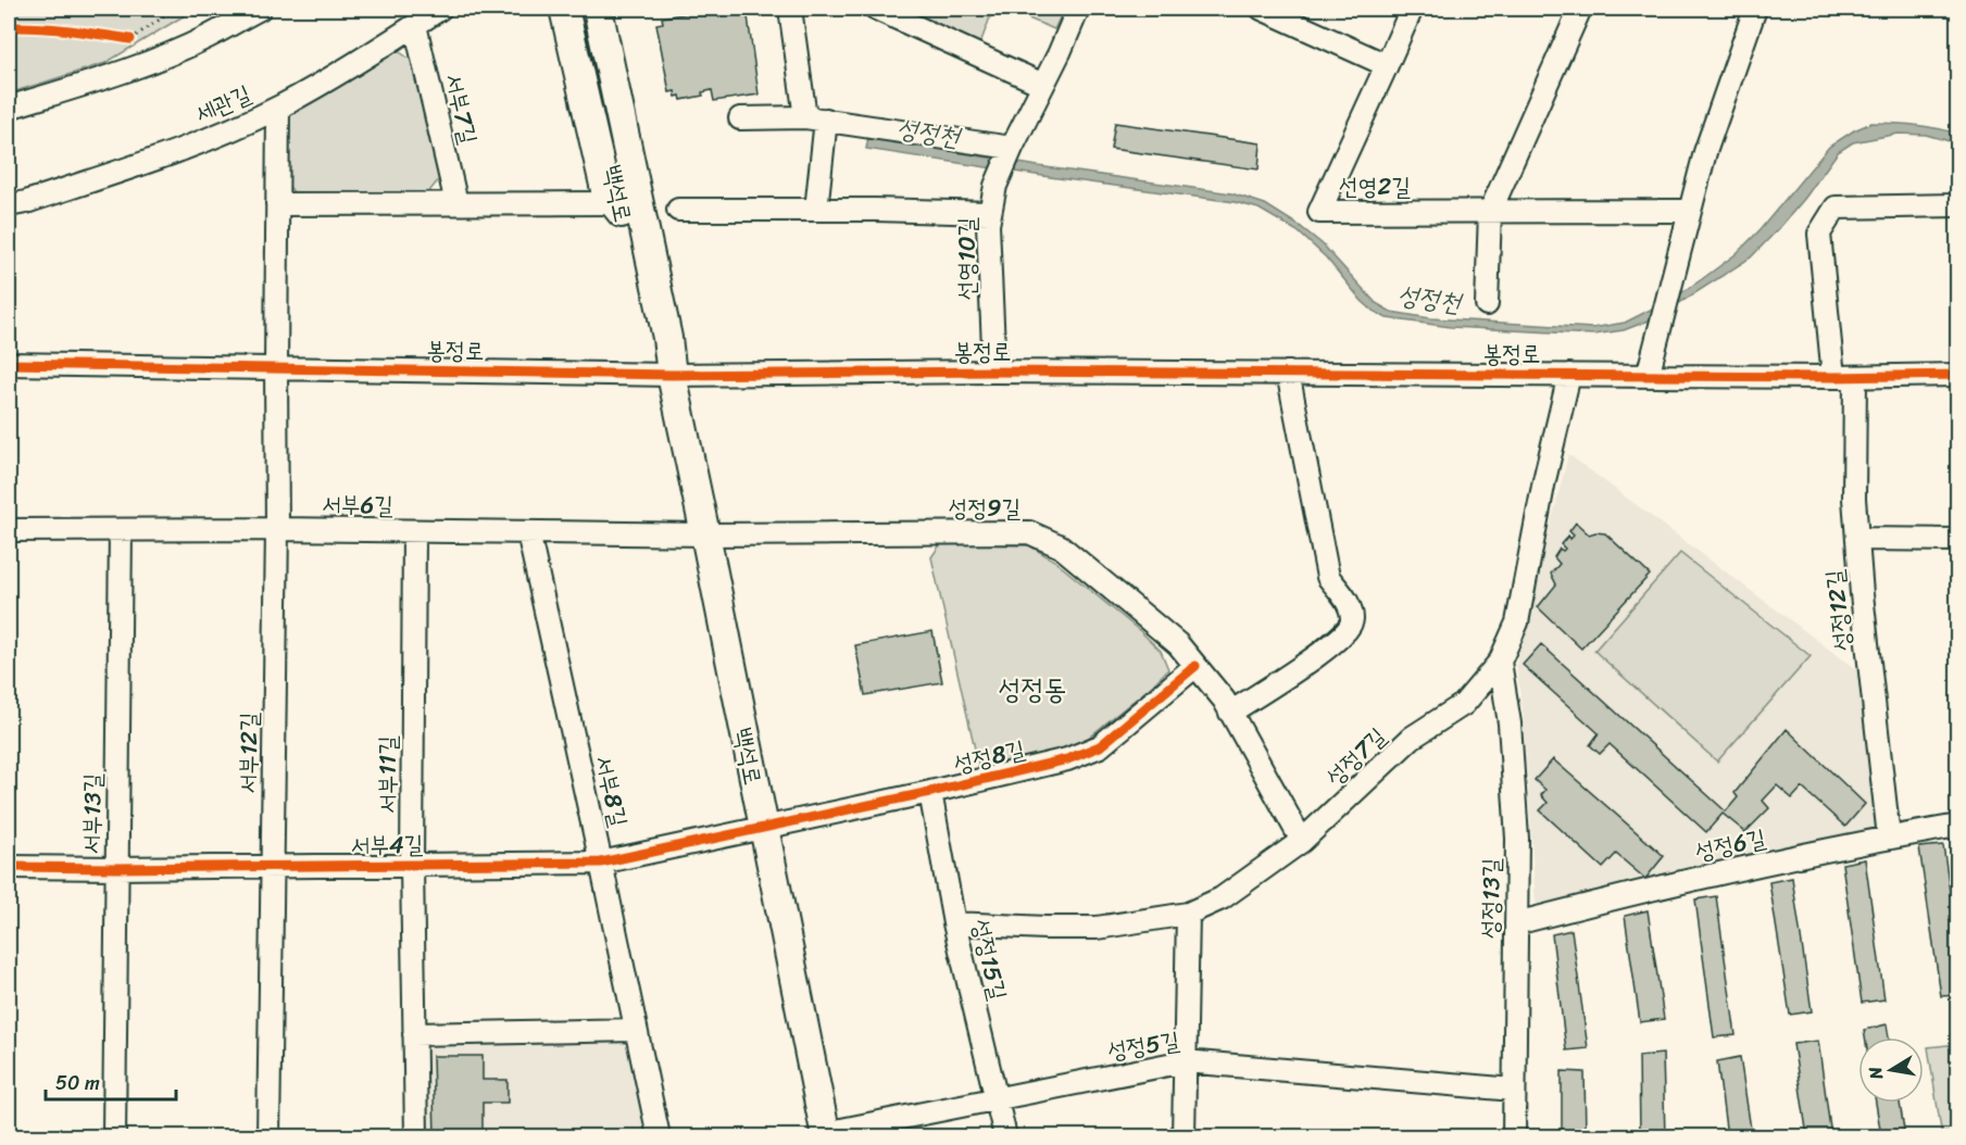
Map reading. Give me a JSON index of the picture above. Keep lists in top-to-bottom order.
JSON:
{
  "streets": {
    "main road": ["백석로"],
    "street": [
      "세관길",
      "서부7길",
      "선영2길",
      "선영10길",
      "봉정로",
      "서부6길",
      "성정9길",
      "성정12길",
      "서부12길",
      "성정8길",
      "성정7길",
      "서부11길",
      "서부8길",
      "서부13길",
      "서부4길",
      "성정6길",
      "성정13길",
      "성정15길",
      "성정5길"
    ]
  },
  "crossings": [
    ["세관길", "서부7길"],
    ["세관길", "서부12길"],
    ["백석로", "봉정로"],
    ["백석로", "서부6길"],
    ["백석로", "성정9길"],
    ["백석로", "성정8길"],
    ["백석로", "서부4길"],
    ["백석로", "성정5길"],
    ["선영10길", "봉정로"],
    ["봉정로", "성정12길"],
    ["봉정로", "서부12길"],
    ["봉정로", "성정7길"],
    ["서부6길", "성정9길"],
    ["서부6길", "서부12길"],
    ["서부6길", "서부11길"],
    ["서부6길", "서부8길"],
    ["서부6길", "서부13길"],
    ["성정9길", "성정8길"],
    ["성정9길", "성정7길"],
    ["성정12길", "성정6길"],
    ["서부12길", "서부4길"],
    ["성정8길", "서부4길"],
    ["성정8길", "성정15길"],
    ["성정7길", "성정13길"],
    ["성정7길", "성정15길"],
    ["서부11길", "서부4길"],
    ["서부8길", "서부4길"],
    ["서부13길", "서부4길"],
    ["성정6길", "성정13길"],
    ["성정13길", "성정5길"],
    ["성정15길", "성정5길"]
  ],
  "districts": ["성정동"],
  "water": ["성정천"],
  "scale_bar": "50 m",
  "north": "left"
}
